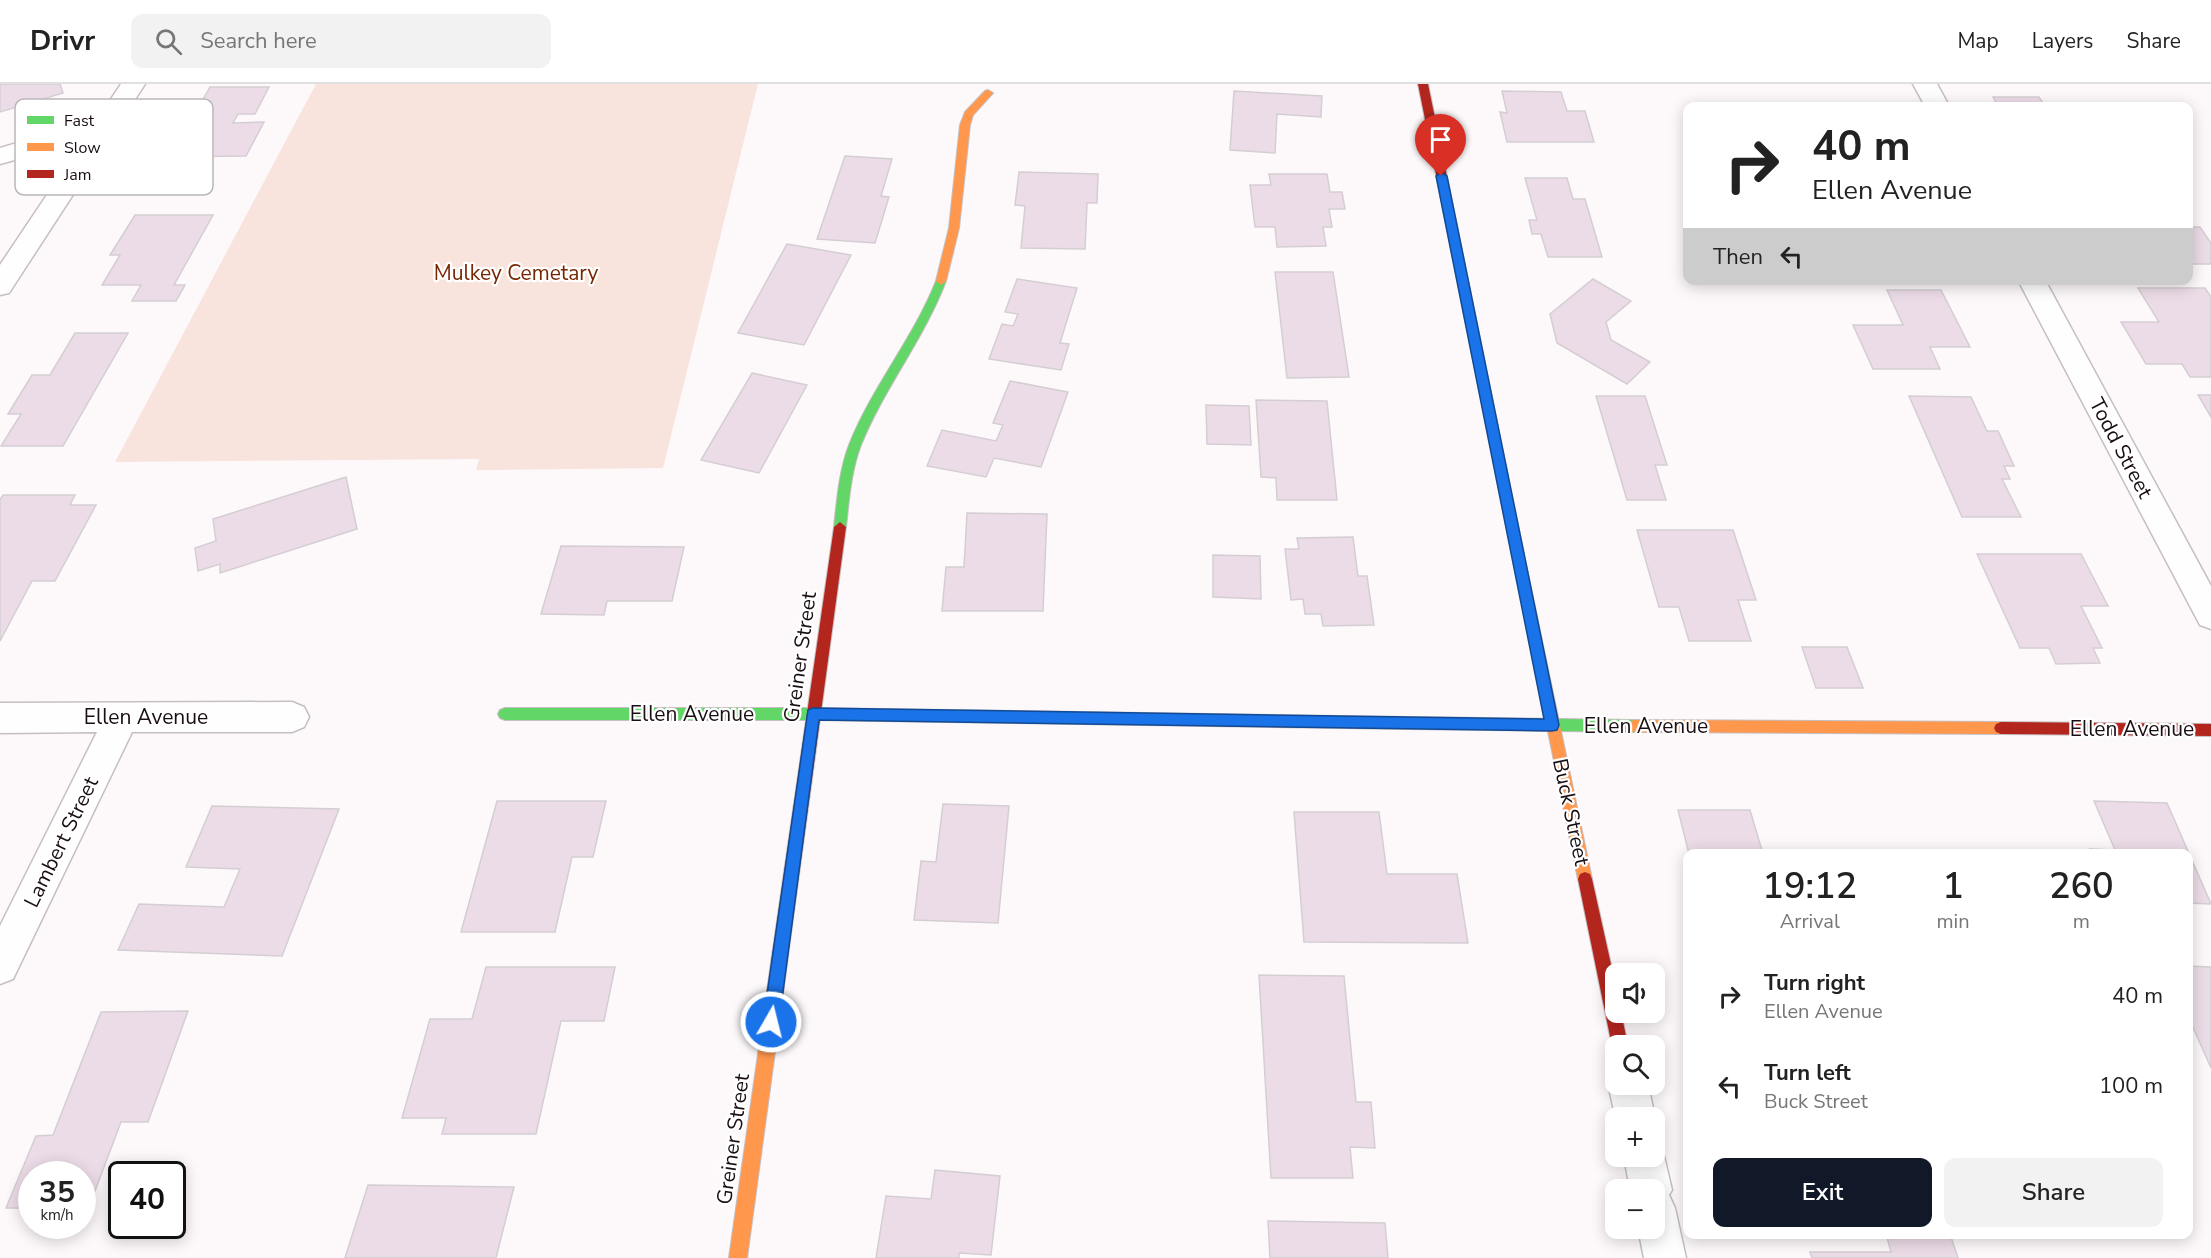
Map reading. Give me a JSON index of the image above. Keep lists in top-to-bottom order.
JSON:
{
  "streets": {
    "street": [
      "Todd Street",
      "Greiner Street",
      "Ellen Avenue",
      "Buck Street",
      "Lambert Street"
    ]
  },
  "crossings": [
    ["Greiner Street", "Ellen Avenue"],
    ["Ellen Avenue", "Buck Street"],
    ["Ellen Avenue", "Lambert Street"]
  ],
  "parks": ["Mulkey Cemetary"],
  "legend": ["Fast", "Slow", "Jam"],
  "page": {
    "header": "Drivr",
    "search": "Search here",
    "nav": ["Map", "Layers", "Share"],
    "turn": ["40 m", "Ellen Avenue"],
    "then": "Then",
    "eta": [
      "19:12",
      "Arrival",
      "1",
      "min",
      "260",
      "m"
    ],
    "list": [
      {
        "name": "Turn right",
        "note": "Ellen Avenue",
        "value": "40 m"
      },
      {
        "name": "Turn left",
        "note": "Buck Street",
        "value": "100 m"
      }
    ],
    "map_buttons": ["+", "−"],
    "buttons": ["Exit", "Share"],
    "speed": "35 km/h",
    "limit": "40"
  }
}
